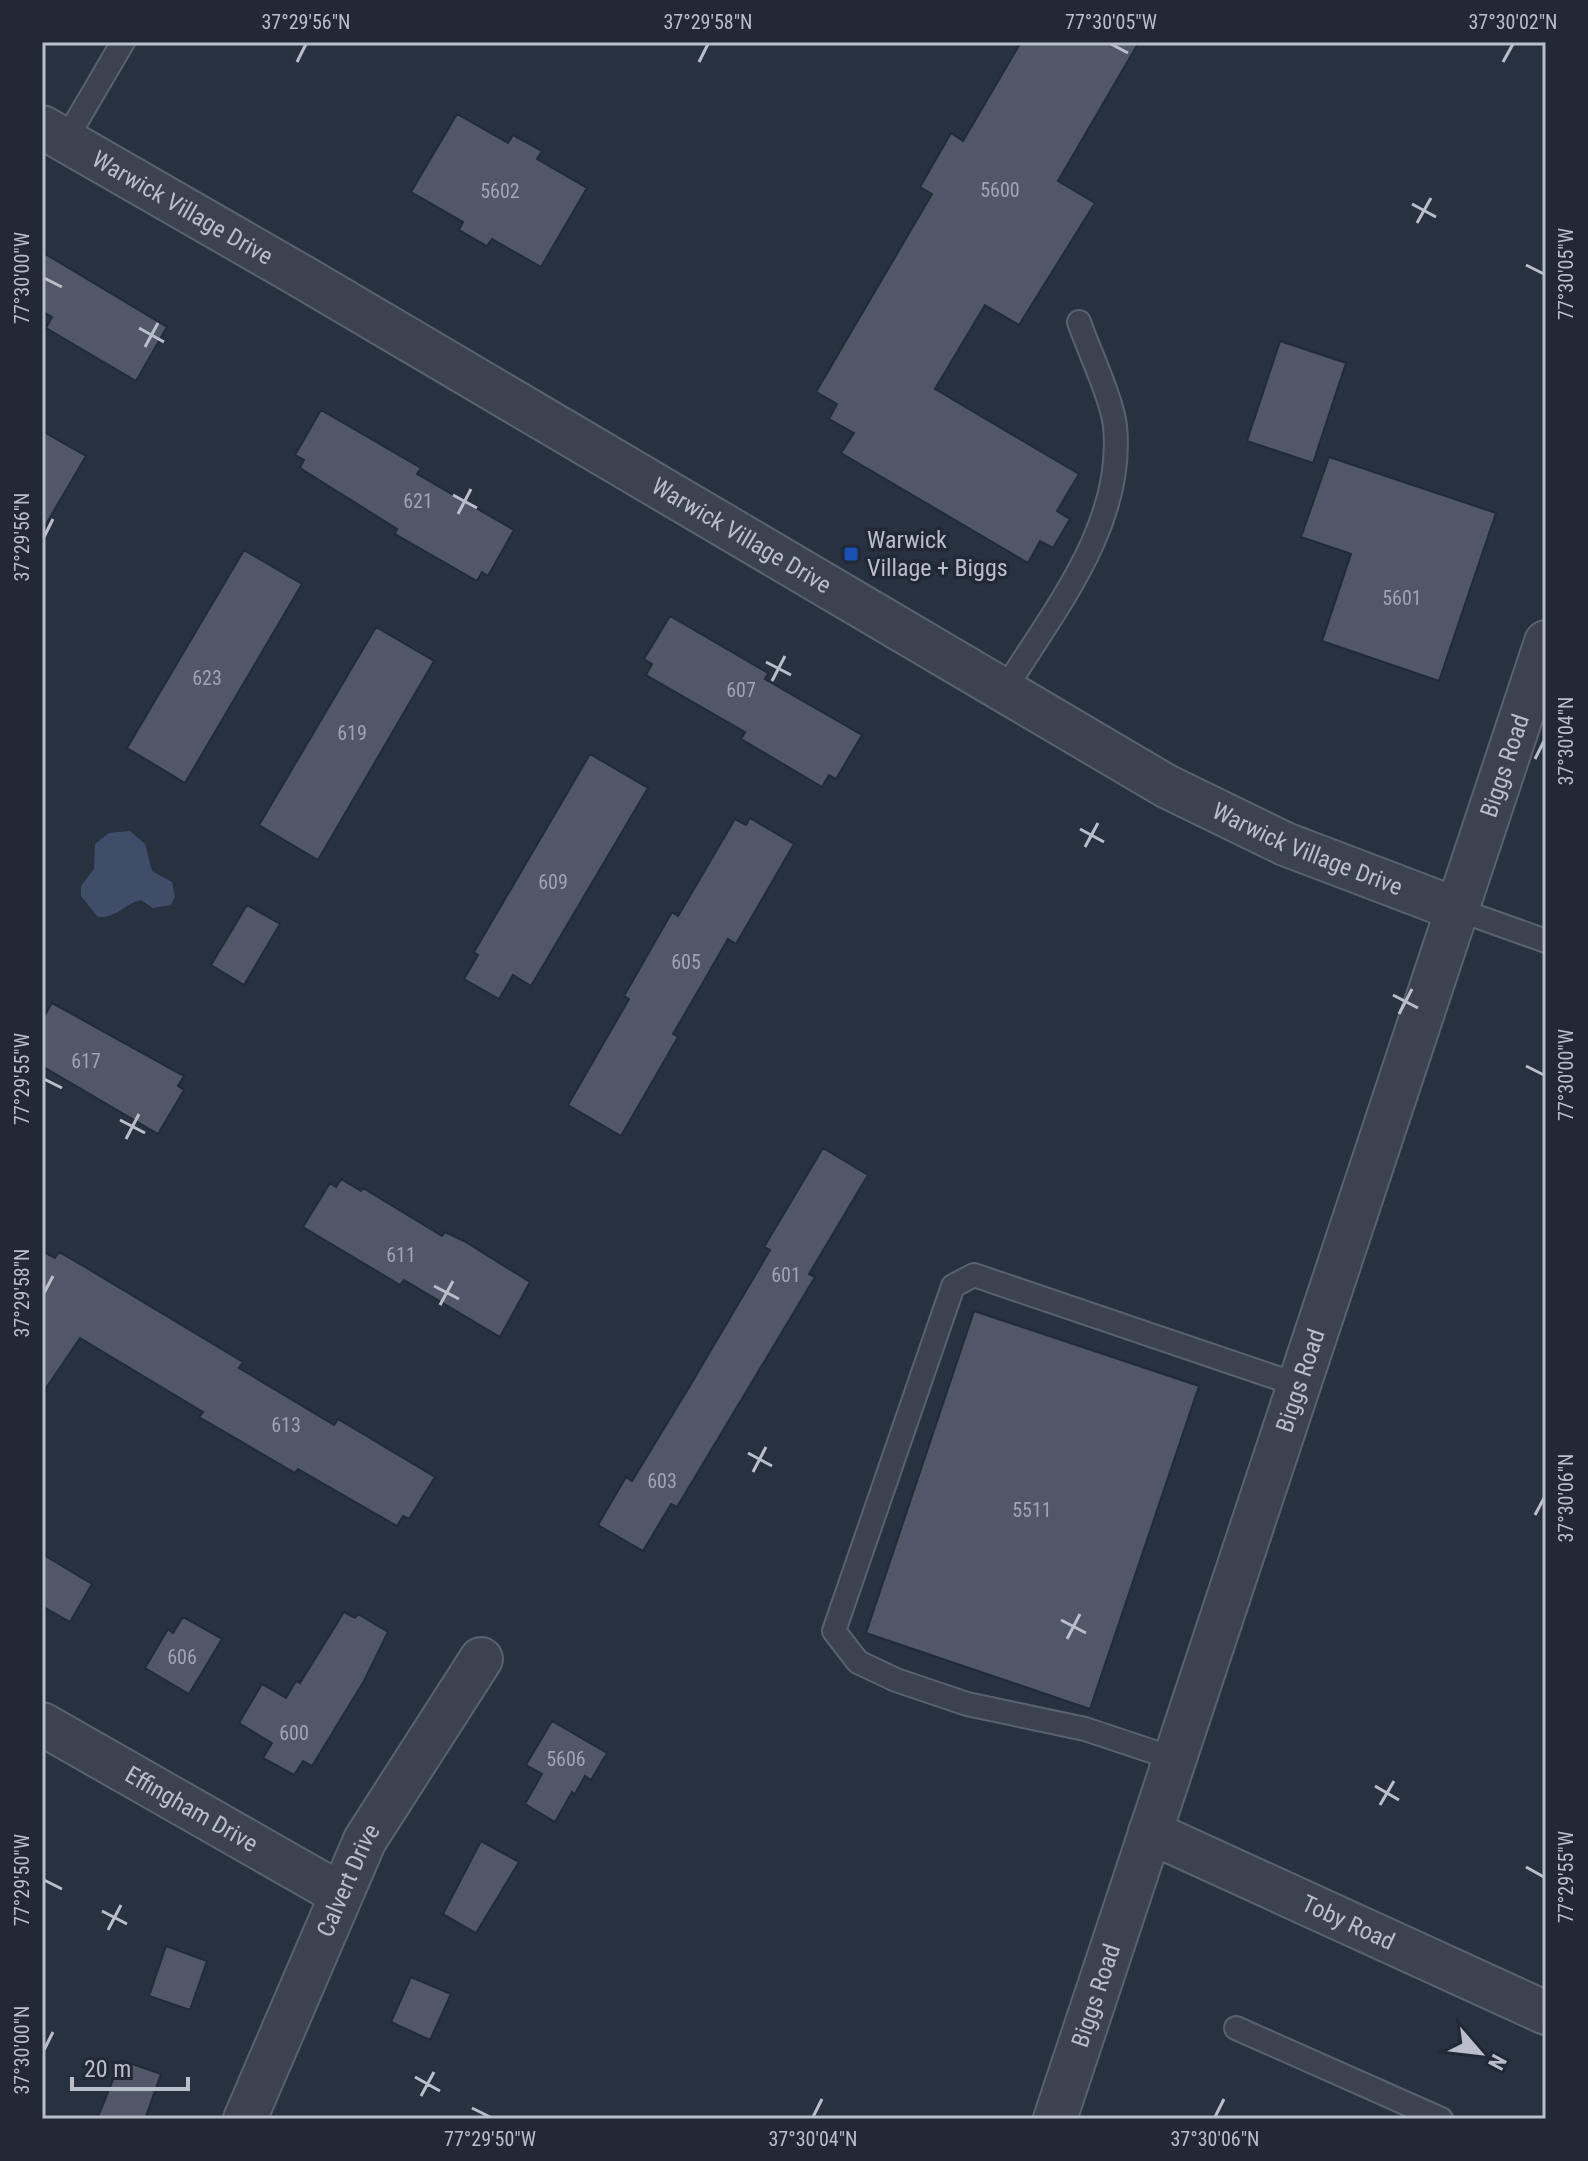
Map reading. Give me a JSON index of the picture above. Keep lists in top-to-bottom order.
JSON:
{
  "streets": {
    "street": [
      "Warwick Village Drive",
      "Biggs Road",
      "Effingham Drive",
      "Calvert Drive",
      "Toby Road"
    ]
  },
  "crossings": [
    ["Warwick Village Drive", "Biggs Road"],
    ["Biggs Road", "Toby Road"],
    ["Effingham Drive", "Calvert Drive"]
  ],
  "places": {
    "transit": ["Warwick Village + Biggs"]
  },
  "house_numbers": [
    "5600",
    "5602",
    "621",
    "5601",
    "623",
    "607",
    "619",
    "609",
    "605",
    "617",
    "611",
    "601",
    "613",
    "603",
    "5511",
    "606",
    "600",
    "5606"
  ],
  "scale_bar": "20 m",
  "north": "bottom right",
  "coordinates": [
    "37°29'56\"N",
    "37°29'58\"N",
    "77°30'05\"W",
    "37°30'02\"N",
    "77°30'00\"W",
    "37°30'04\"N",
    "77°29'55\"W",
    "37°30'06\"N",
    "77°29'50\"W",
    "37°30'00\"N"
  ]
}
